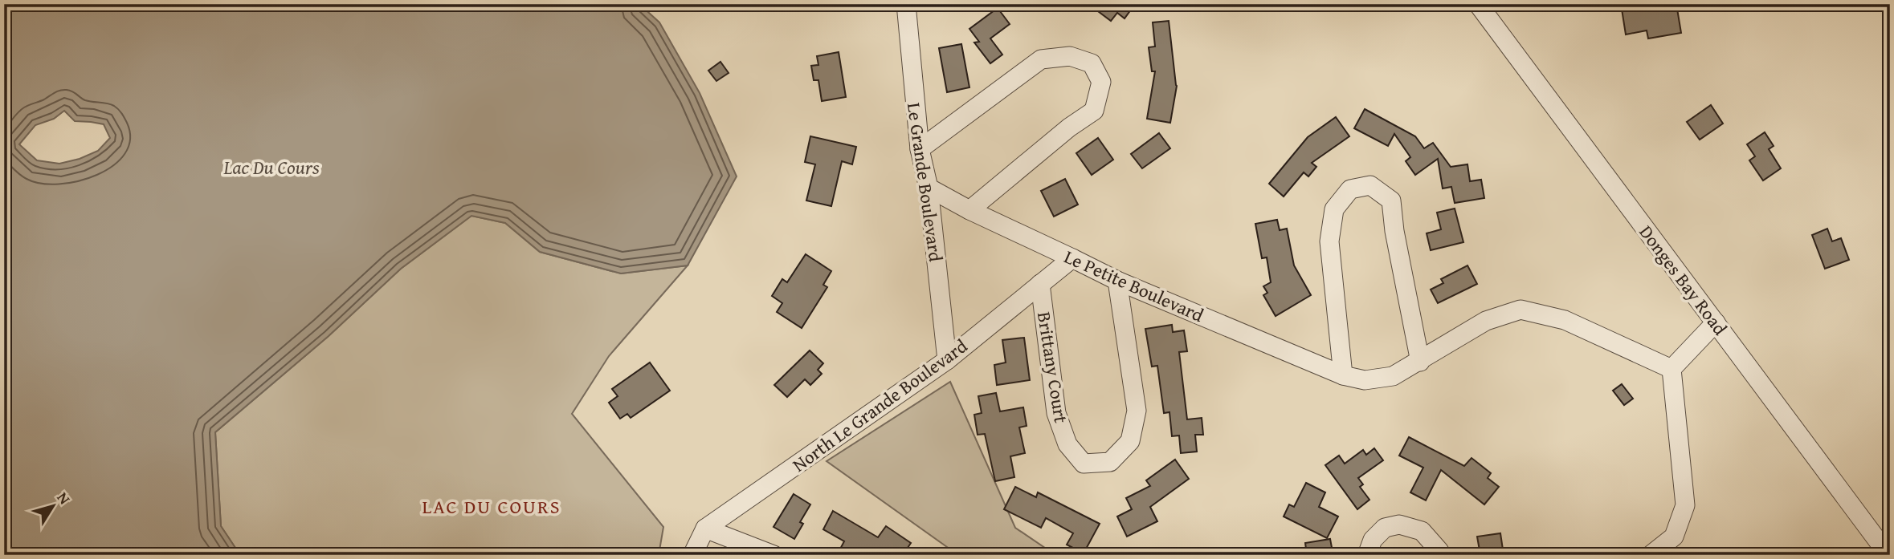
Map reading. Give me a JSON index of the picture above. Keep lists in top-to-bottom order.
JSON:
{
  "streets": {
    "street": [
      "Le Grande Boulevard",
      "Donges Bay Road",
      "Le Petite Boulevard",
      "Brittany Court",
      "North Le Grande Boulevard"
    ]
  },
  "crossings": [
    ["Le Grande Boulevard", "Le Petite Boulevard"],
    ["Le Grande Boulevard", "North Le Grande Boulevard"],
    ["Le Petite Boulevard", "Brittany Court"],
    ["Le Petite Boulevard", "North Le Grande Boulevard"],
    ["Brittany Court", "North Le Grande Boulevard"]
  ],
  "districts": ["LAC DU COURS"],
  "water": ["Lac Du Cours"],
  "north": "top right"
}
